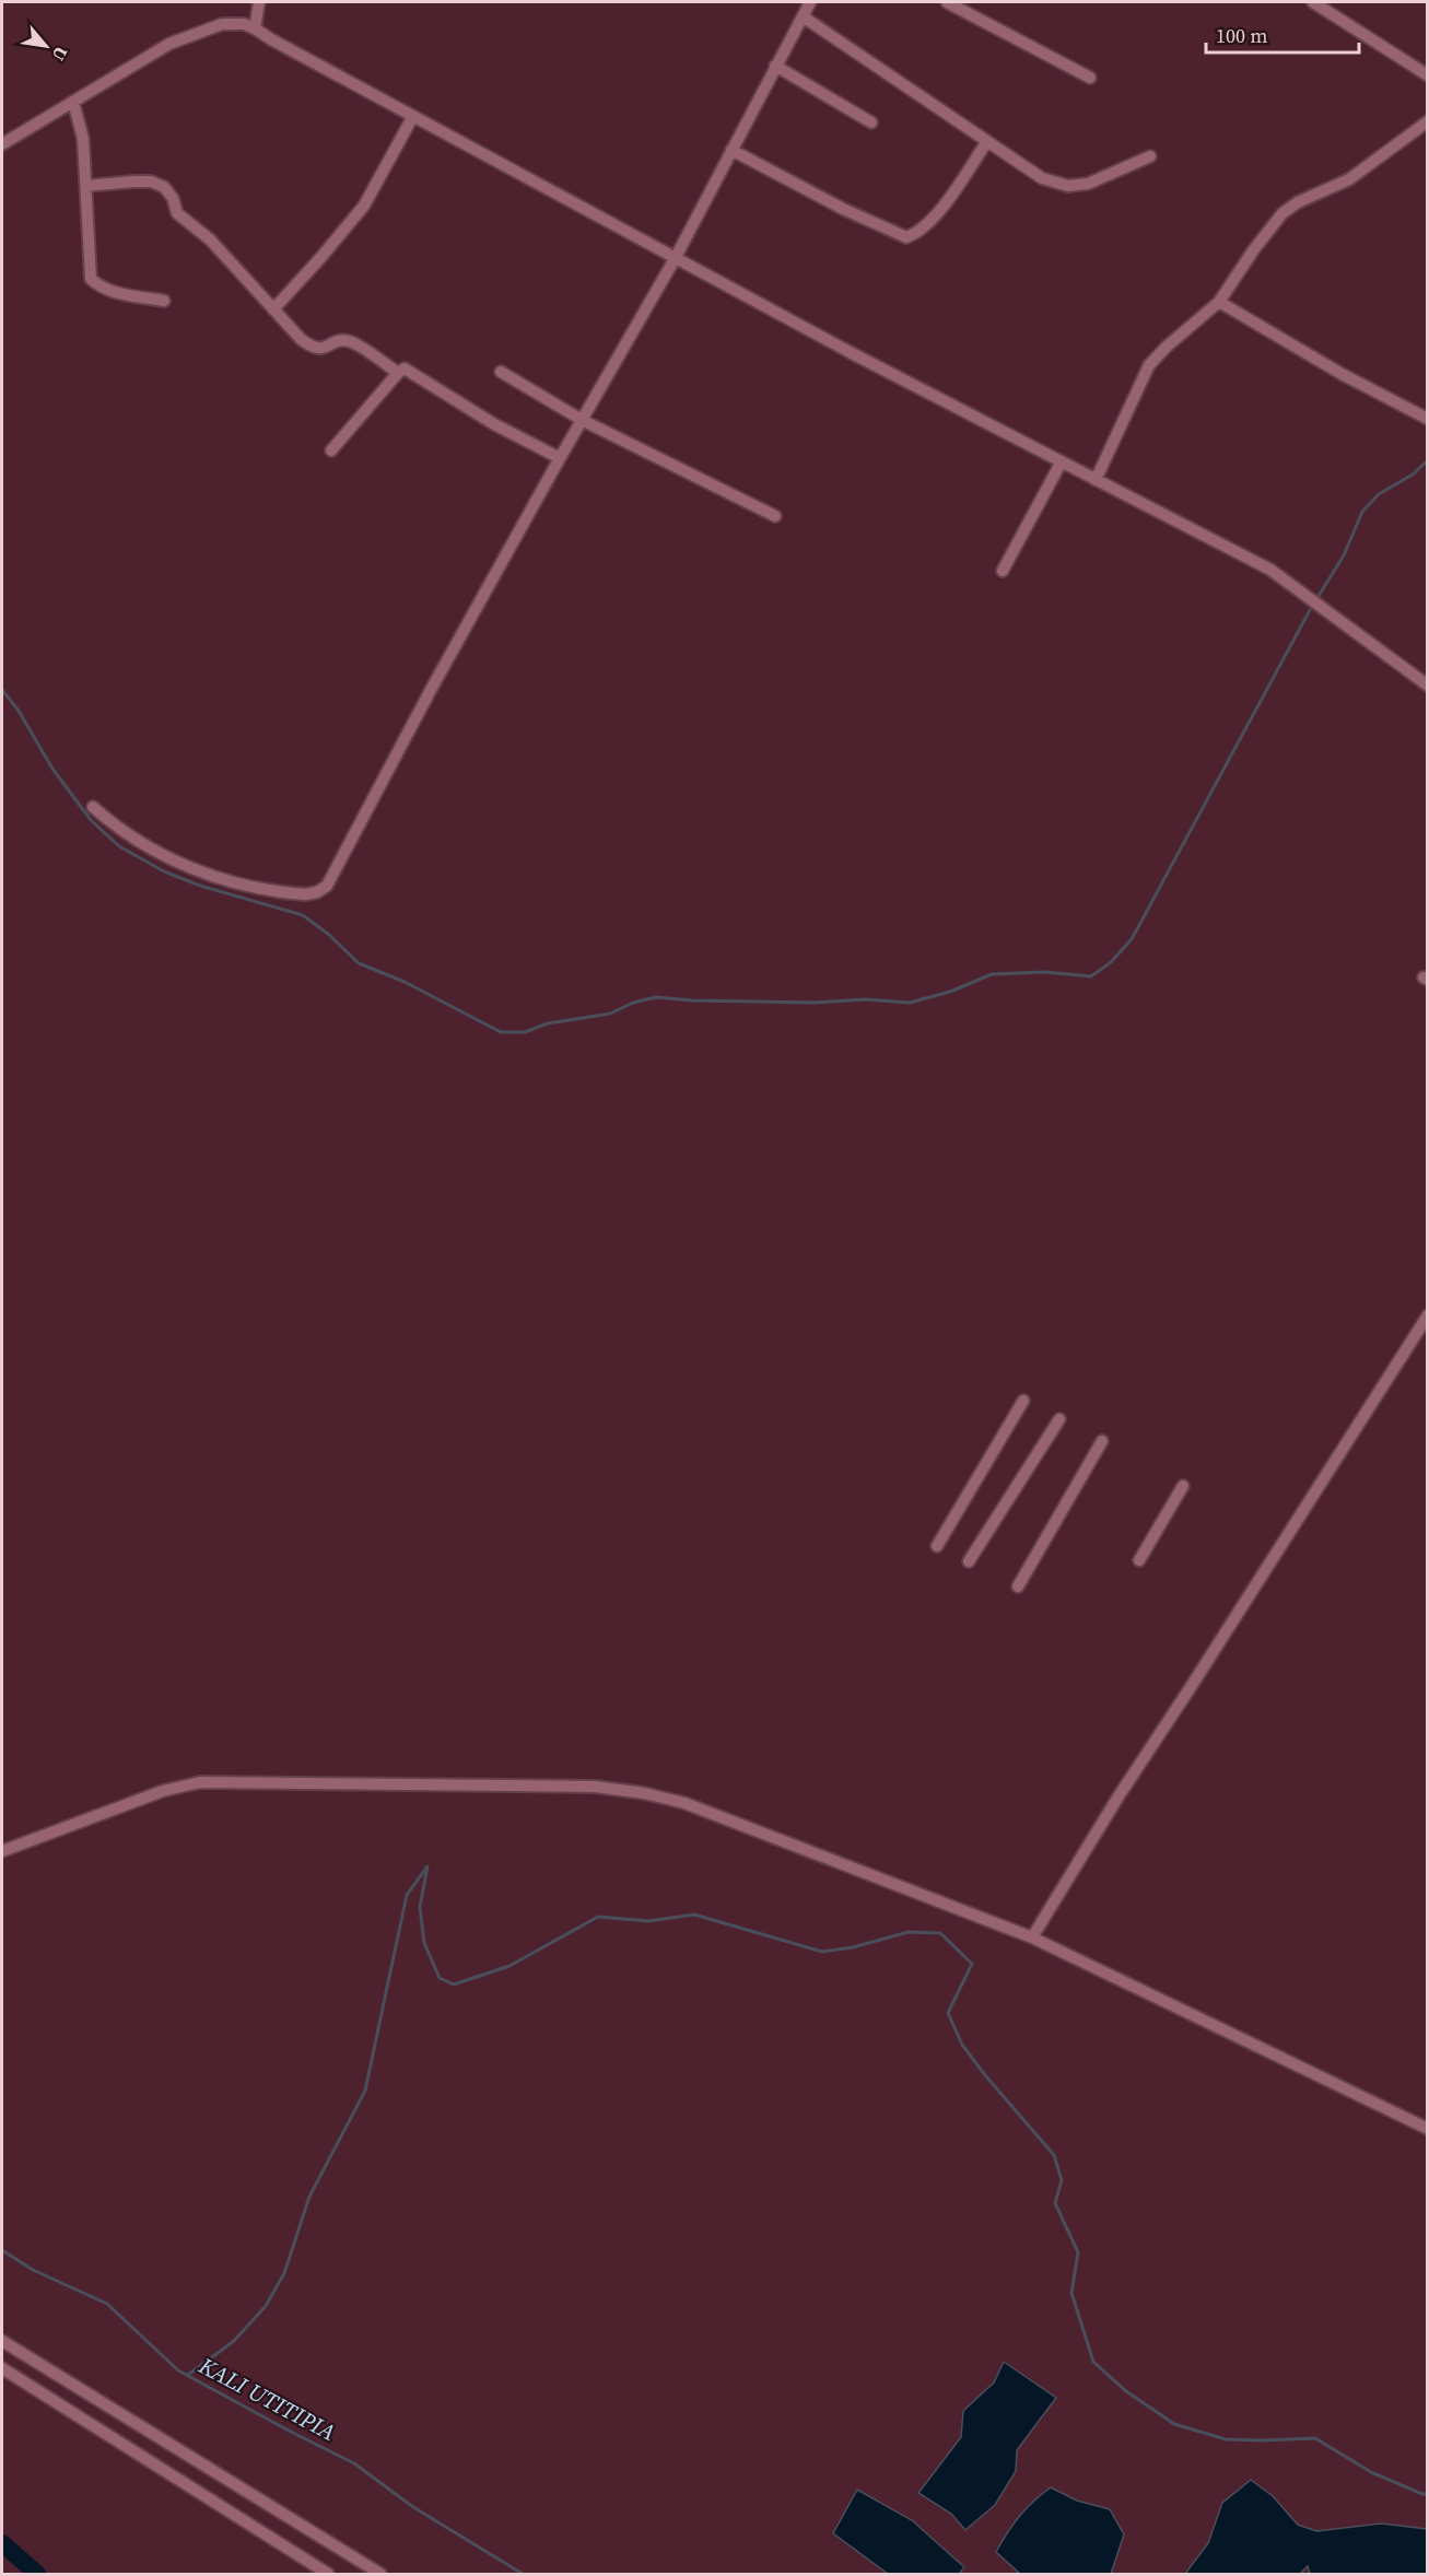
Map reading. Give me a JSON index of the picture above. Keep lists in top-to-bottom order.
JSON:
{
  "water": ["KALI UTITIPIA"],
  "scale_bar": "100 m",
  "north": "bottom right"
}
